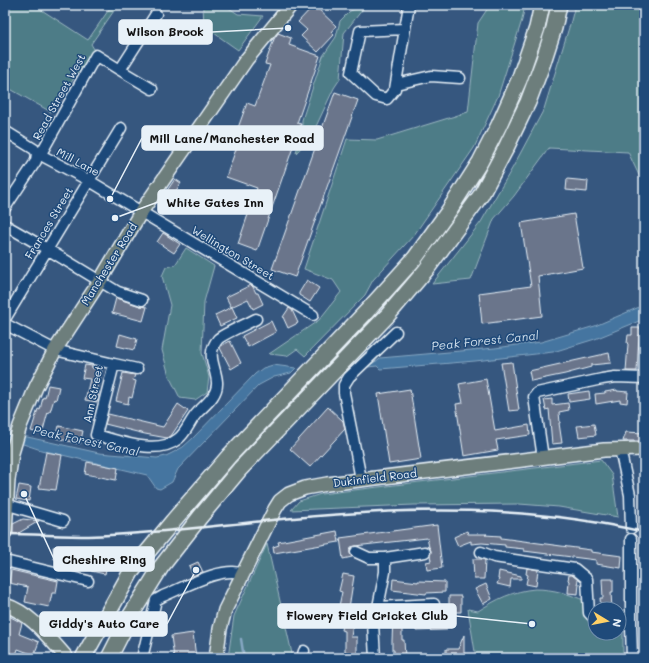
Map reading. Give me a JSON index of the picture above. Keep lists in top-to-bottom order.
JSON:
{
  "streets": {
    "main road": ["Manchester Road", "Dukinfield Road"],
    "street": [
      "Read Street West",
      "Mill Lane",
      "Frances Street",
      "Wellington Street",
      "Ann Street"
    ]
  },
  "crossings": [
    ["Read Street West", "Mill Lane"],
    ["Mill Lane", "Frances Street"],
    ["Mill Lane", "Wellington Street"],
    ["Mill Lane", "Manchester Road"],
    ["Wellington Street", "Manchester Road"],
    ["Manchester Road", "Ann Street"]
  ],
  "water": ["Peak Forest Canal"],
  "places": [
    "Wilson Brook",
    "Mill Lane/Manchester Road",
    "White Gates Inn",
    "Cheshire Ring",
    "Giddy's Auto Care",
    "Flowery Field Cricket Club"
  ],
  "north": "right"
}
